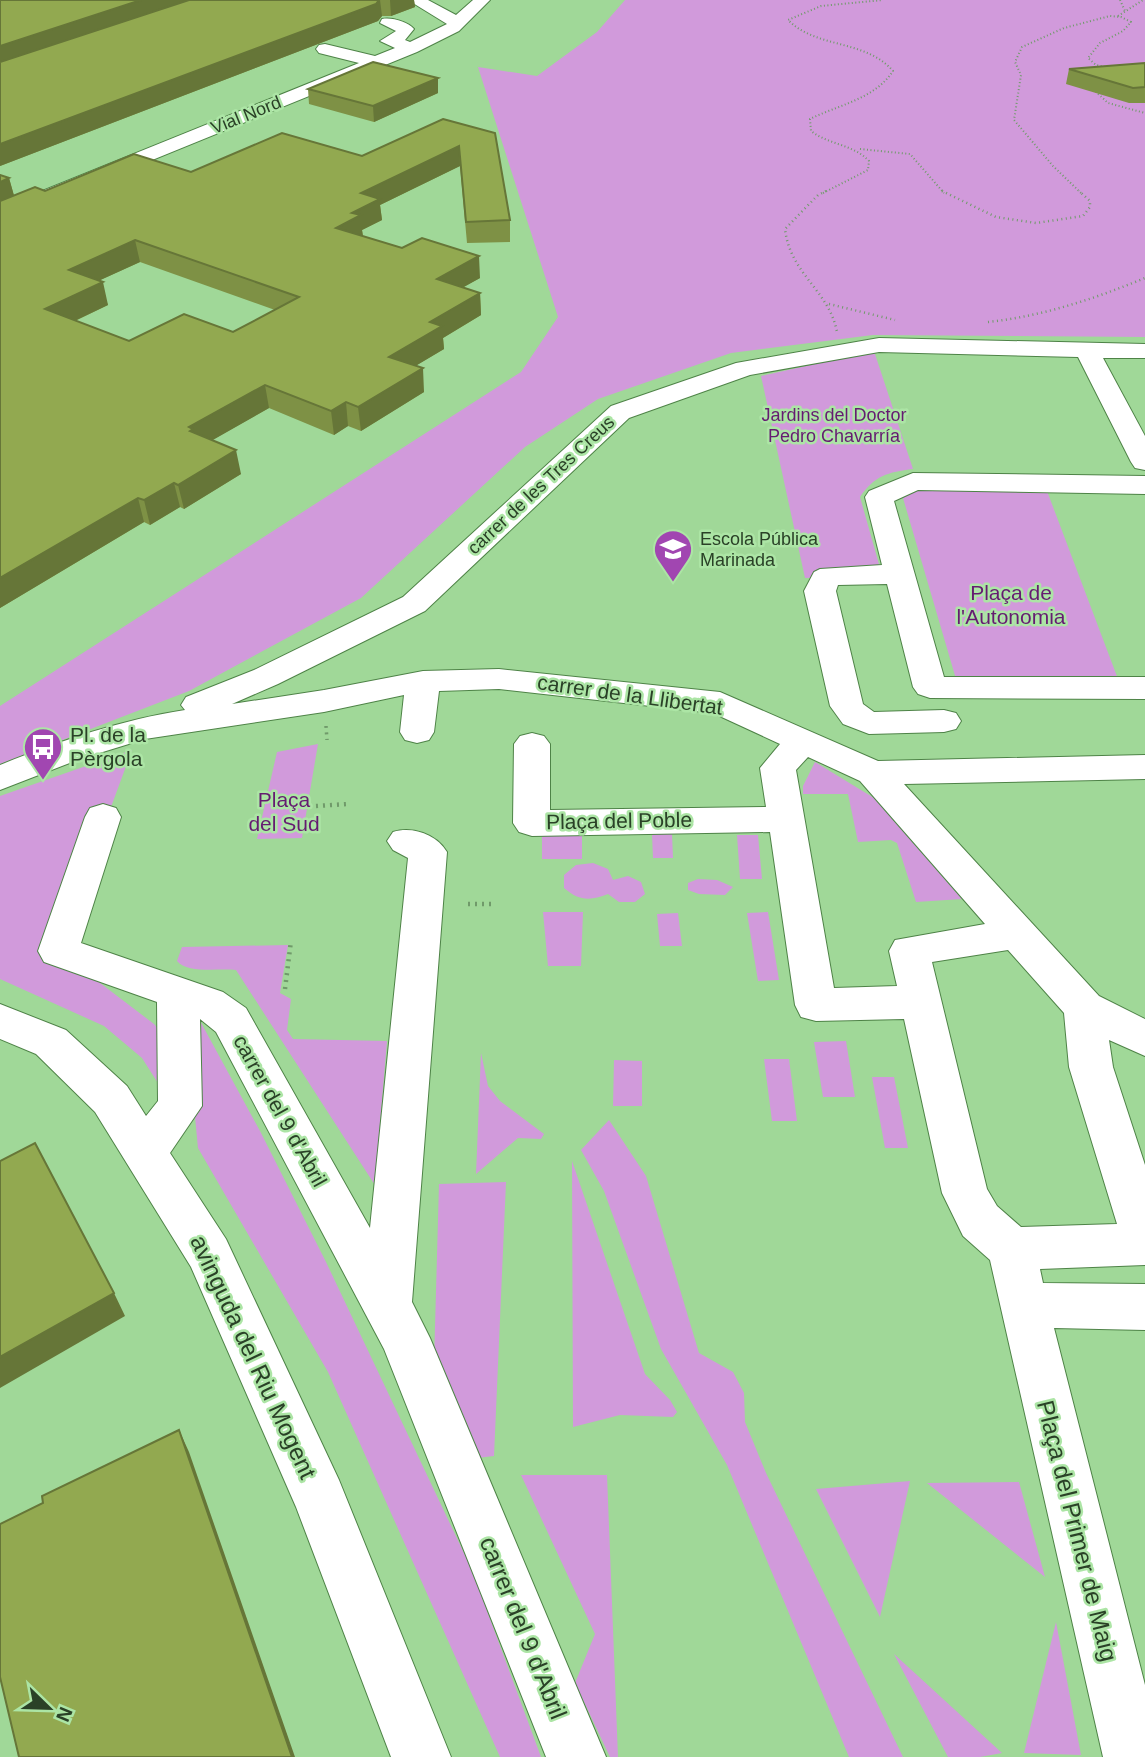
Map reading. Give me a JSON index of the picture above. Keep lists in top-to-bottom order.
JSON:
{
  "streets": {
    "street": [
      "Vial Nord",
      "carrer de les Tres Creus",
      "carrer de la Llibertat",
      "Plaça del Poble",
      "carrer del 9 d'Abril",
      "avinguda del Riu Mogent",
      "Plaça del Primer de Maig"
    ]
  },
  "crossings": [
    ["carrer de les Tres Creus", "carrer de la Llibertat"]
  ],
  "parks": ["Jardins del Doctor Pedro Chavarría", "Plaça de l'Autonomia", "Plaça del Sud"],
  "places": {
    "school or university": ["Escola Pública Marinada"],
    "bus stop": ["Pl. de la Pèrgola"]
  },
  "north": "bottom right"
}
